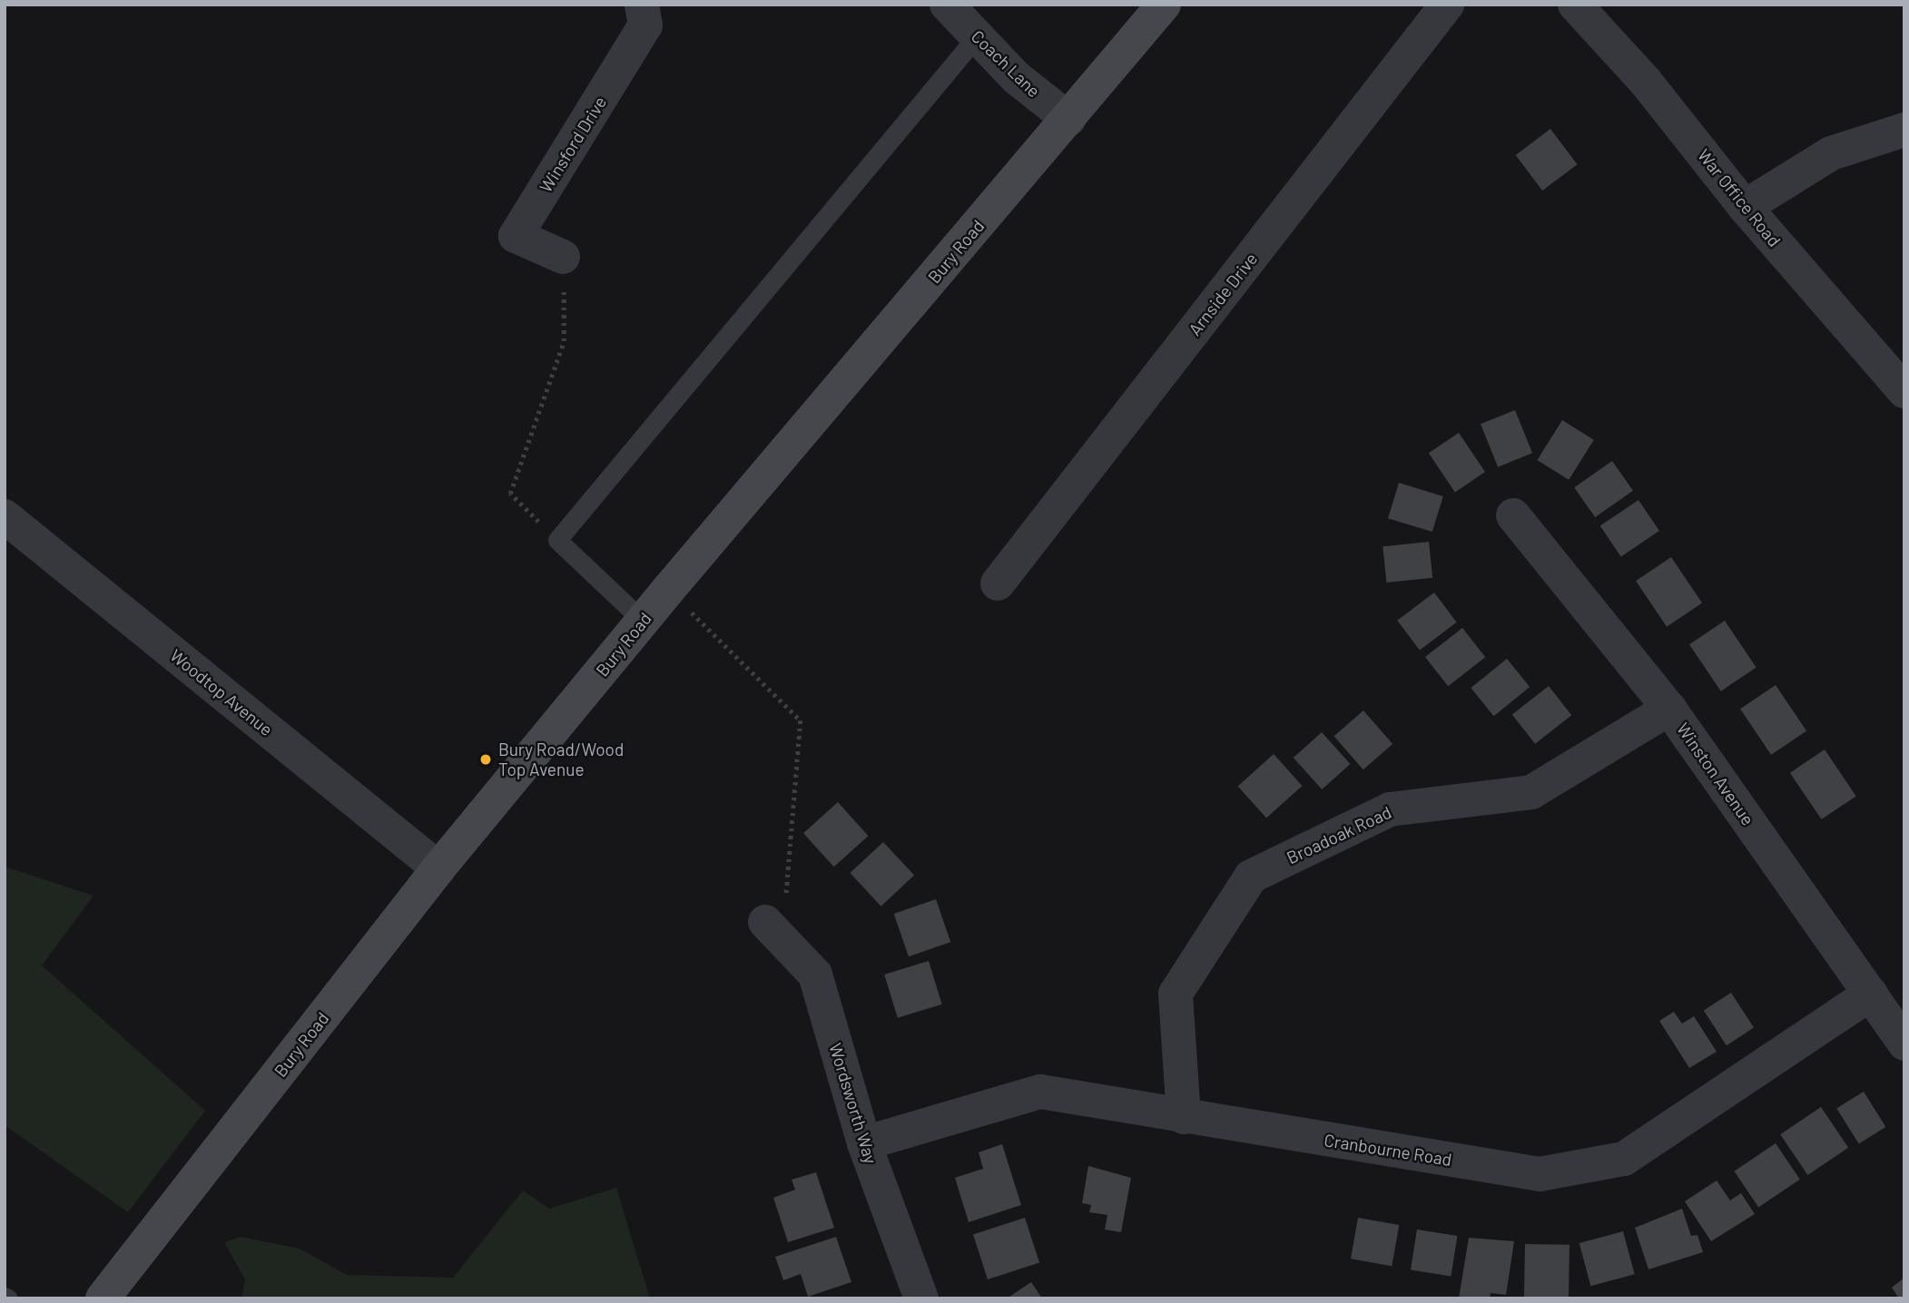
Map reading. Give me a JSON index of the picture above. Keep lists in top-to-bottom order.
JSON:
{
  "streets": {
    "main road": ["Bury Road"],
    "street": [
      "Coach Lane",
      "Winsford Drive",
      "War Office Road",
      "Arnside Drive",
      "Woodtop Avenue",
      "Winston Avenue",
      "Broadoak Road",
      "Wordsworth Way",
      "Cranbourne Road"
    ]
  },
  "crossings": [
    ["Coach Lane", "Bury Road"],
    ["Bury Road", "Woodtop Avenue"],
    ["Winston Avenue", "Broadoak Road"],
    ["Winston Avenue", "Cranbourne Road"],
    ["Broadoak Road", "Cranbourne Road"],
    ["Wordsworth Way", "Cranbourne Road"]
  ],
  "places": ["Bury Road/Wood Top Avenue"]
}
